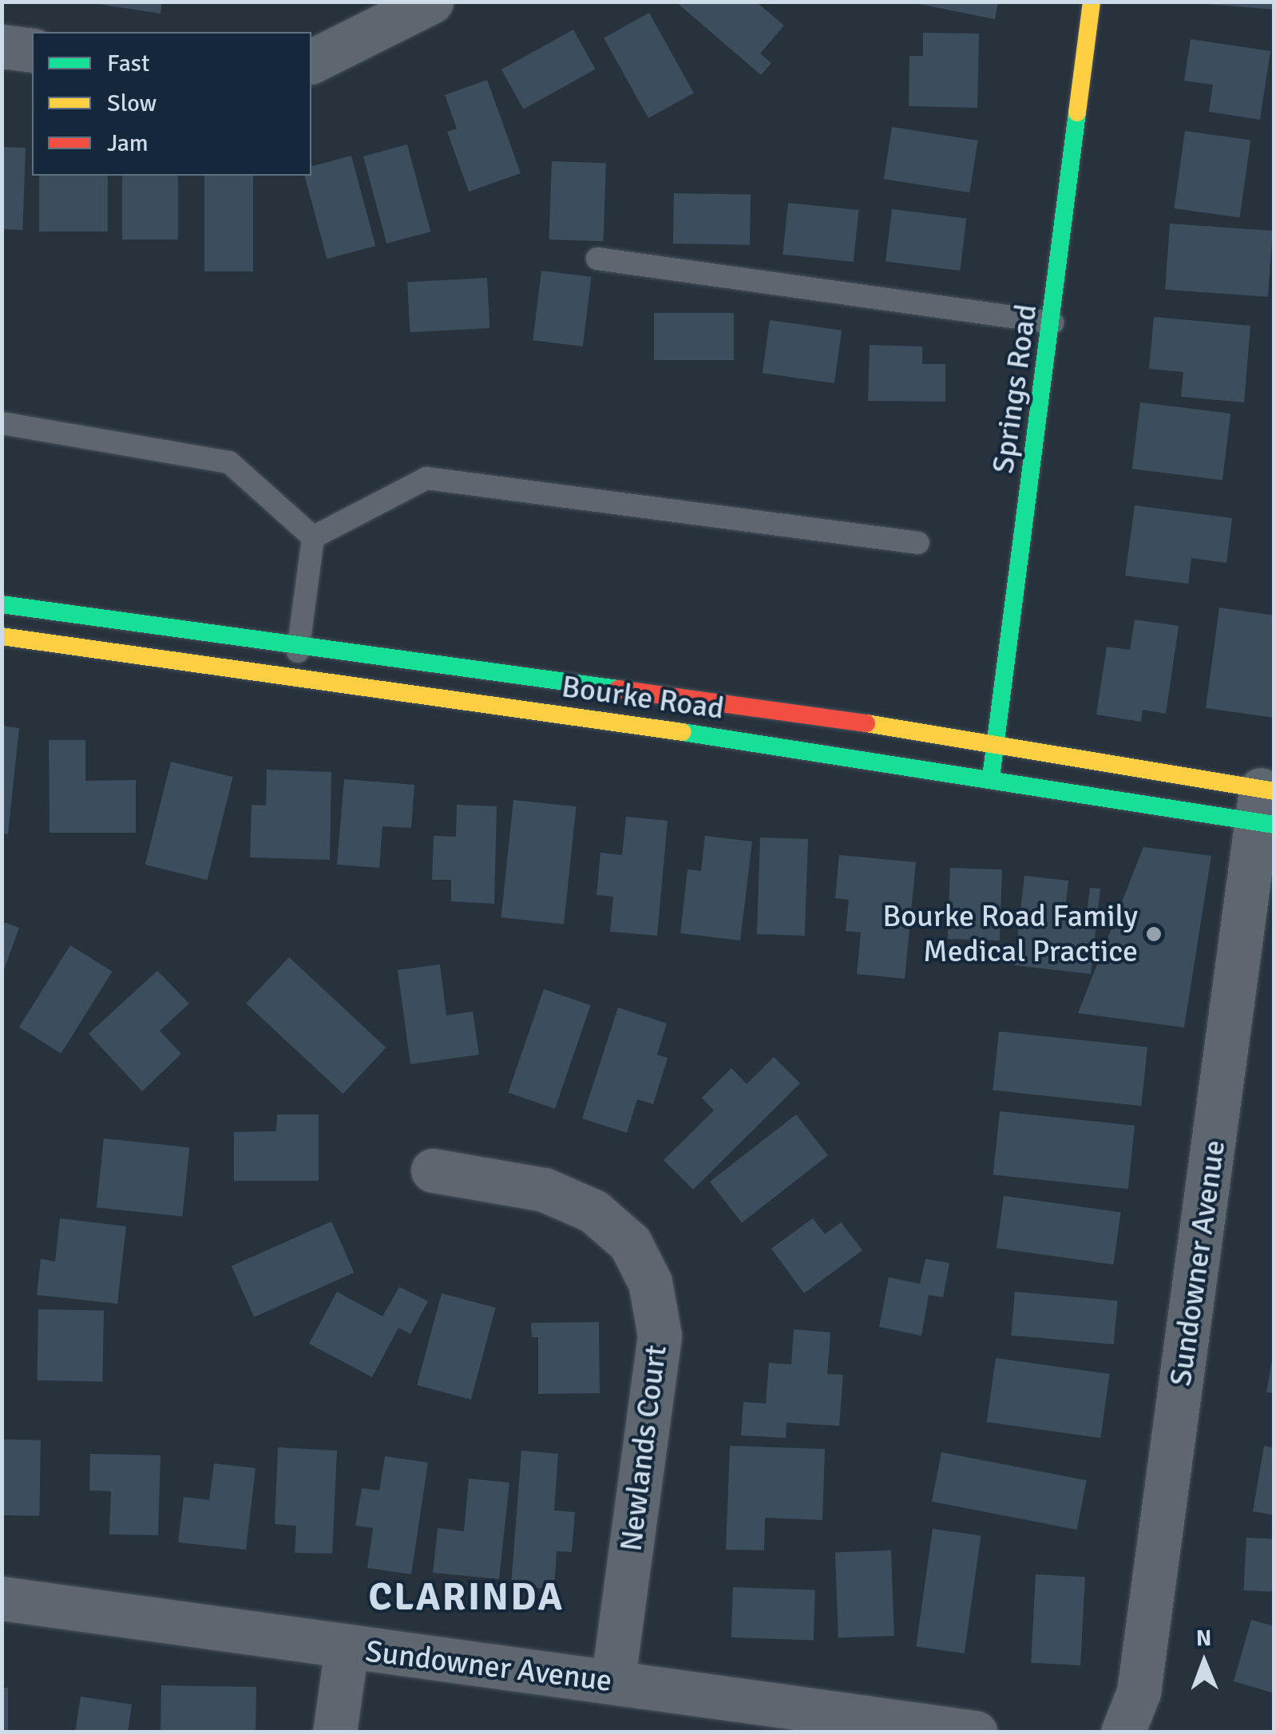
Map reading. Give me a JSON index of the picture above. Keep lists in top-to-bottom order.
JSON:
{
  "streets": {
    "main road": ["Springs Road", "Bourke Road"],
    "street": ["Sundowner Avenue", "Newlands Court"]
  },
  "crossings": [
    ["Springs Road", "Bourke Road"],
    ["Bourke Road", "Sundowner Avenue"],
    ["Sundowner Avenue", "Newlands Court"]
  ],
  "districts": ["CLARINDA"],
  "places": ["Bourke Road Family Medical Practice"],
  "legend": ["Fast", "Slow", "Jam"],
  "north": "top"
}
